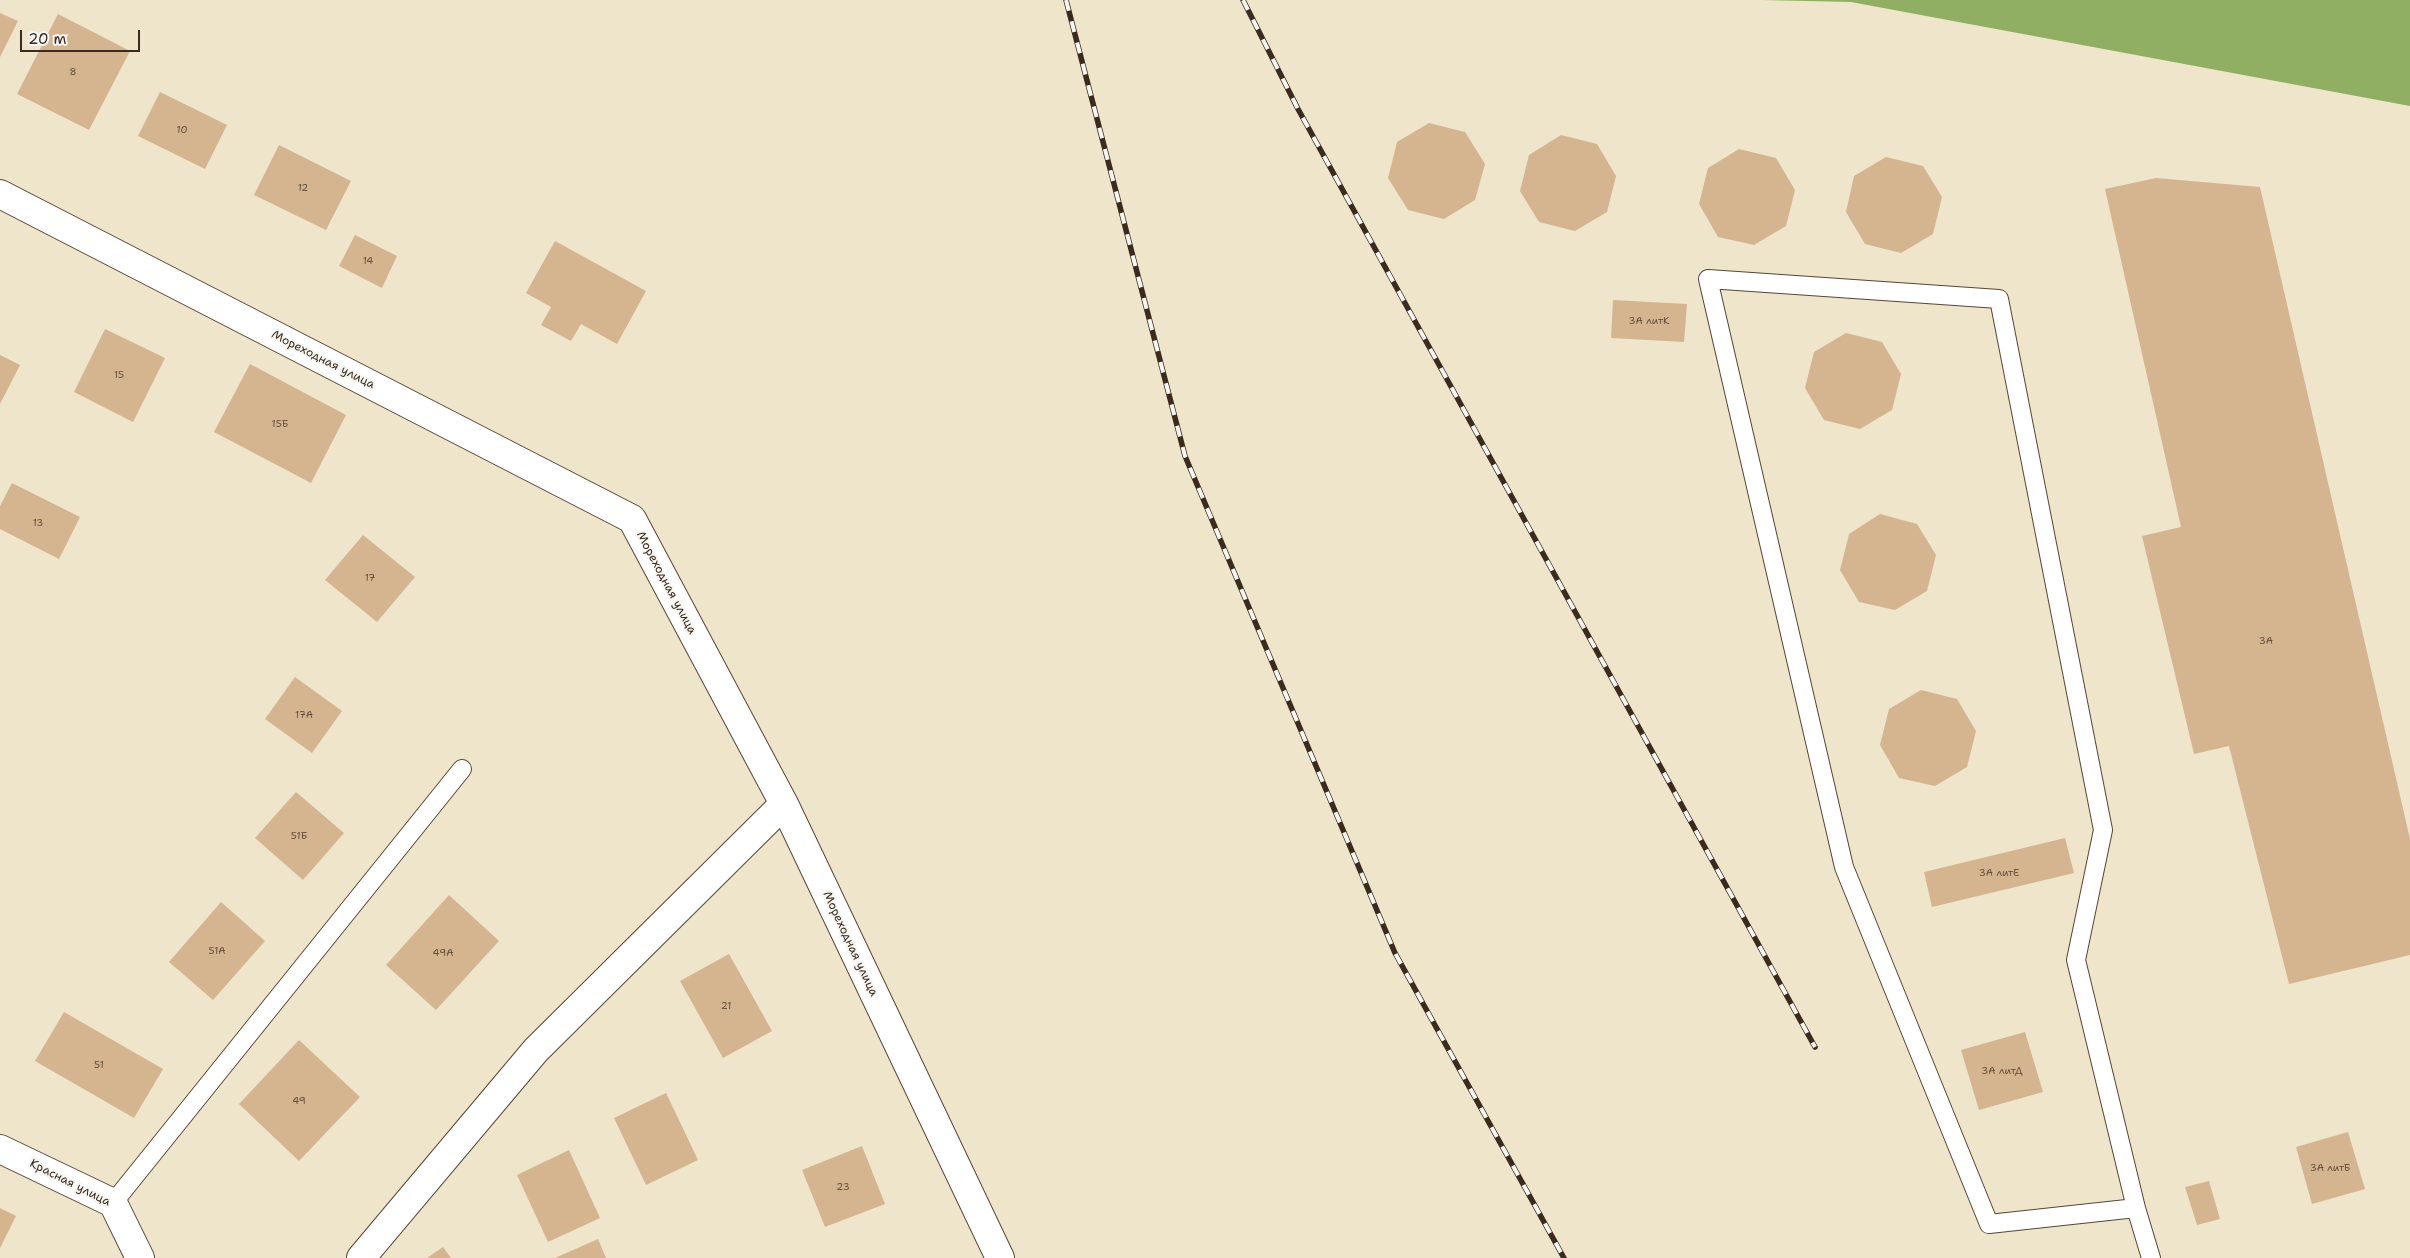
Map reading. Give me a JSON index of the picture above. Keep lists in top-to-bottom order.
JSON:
{
  "streets": {
    "street": ["Мореходная улица", "Красная улица"]
  },
  "house_numbers": [
    "8",
    "10",
    "12",
    "14",
    "3А литК",
    "15",
    "15Б",
    "13",
    "17",
    "3А",
    "17А",
    "51Б",
    "3А литЕ",
    "51А",
    "49А",
    "21",
    "51",
    "3А литД",
    "49",
    "3А литБ",
    "23"
  ],
  "scale_bar": "20 m"
}
